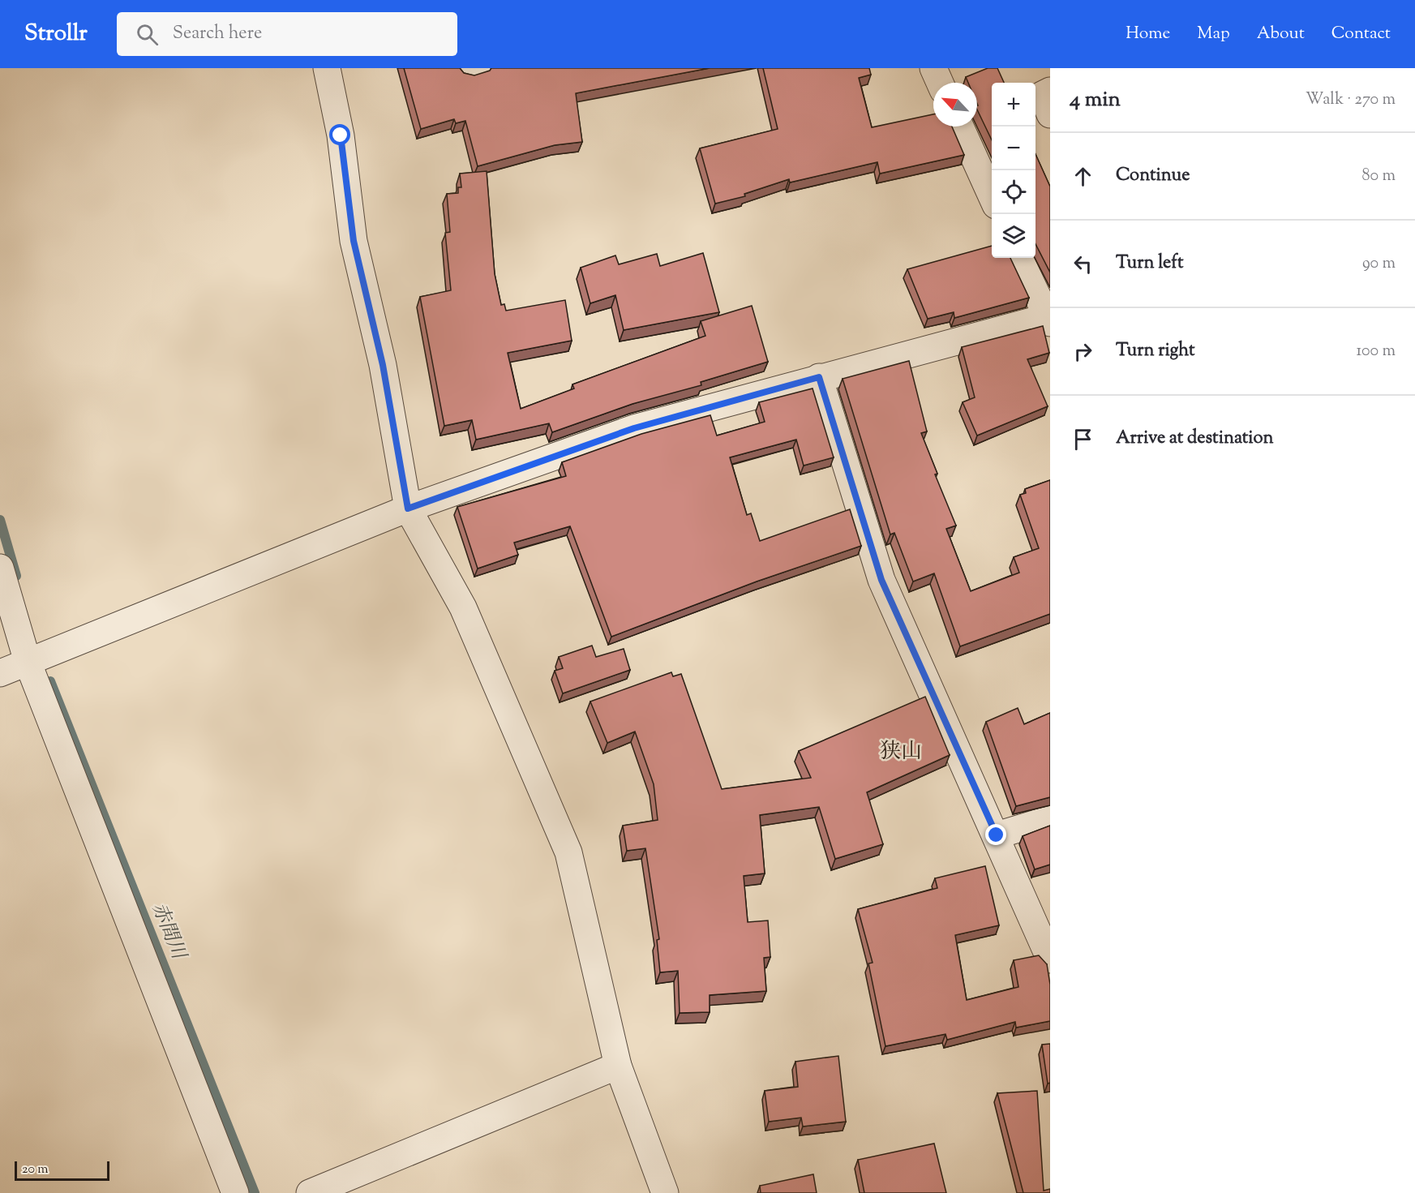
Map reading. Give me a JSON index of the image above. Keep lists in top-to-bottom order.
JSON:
{
  "districts": ["狭山"],
  "water": ["赤間川"],
  "scale_bar": "20 m",
  "north": "top left",
  "page": {
    "header": "Strollr",
    "search": "Search here",
    "nav": [
      "Home",
      "Map",
      "About",
      "Contact"
    ],
    "heading": ["4 min", "Walk · 270 m"],
    "map_buttons": ["+", "−"],
    "list": [
      ["Continue", "80 m"],
      ["Turn left", "90 m"],
      ["Turn right", "100 m"],
      "Arrive at destination"
    ],
    "scale": "20 m"
  }
}
